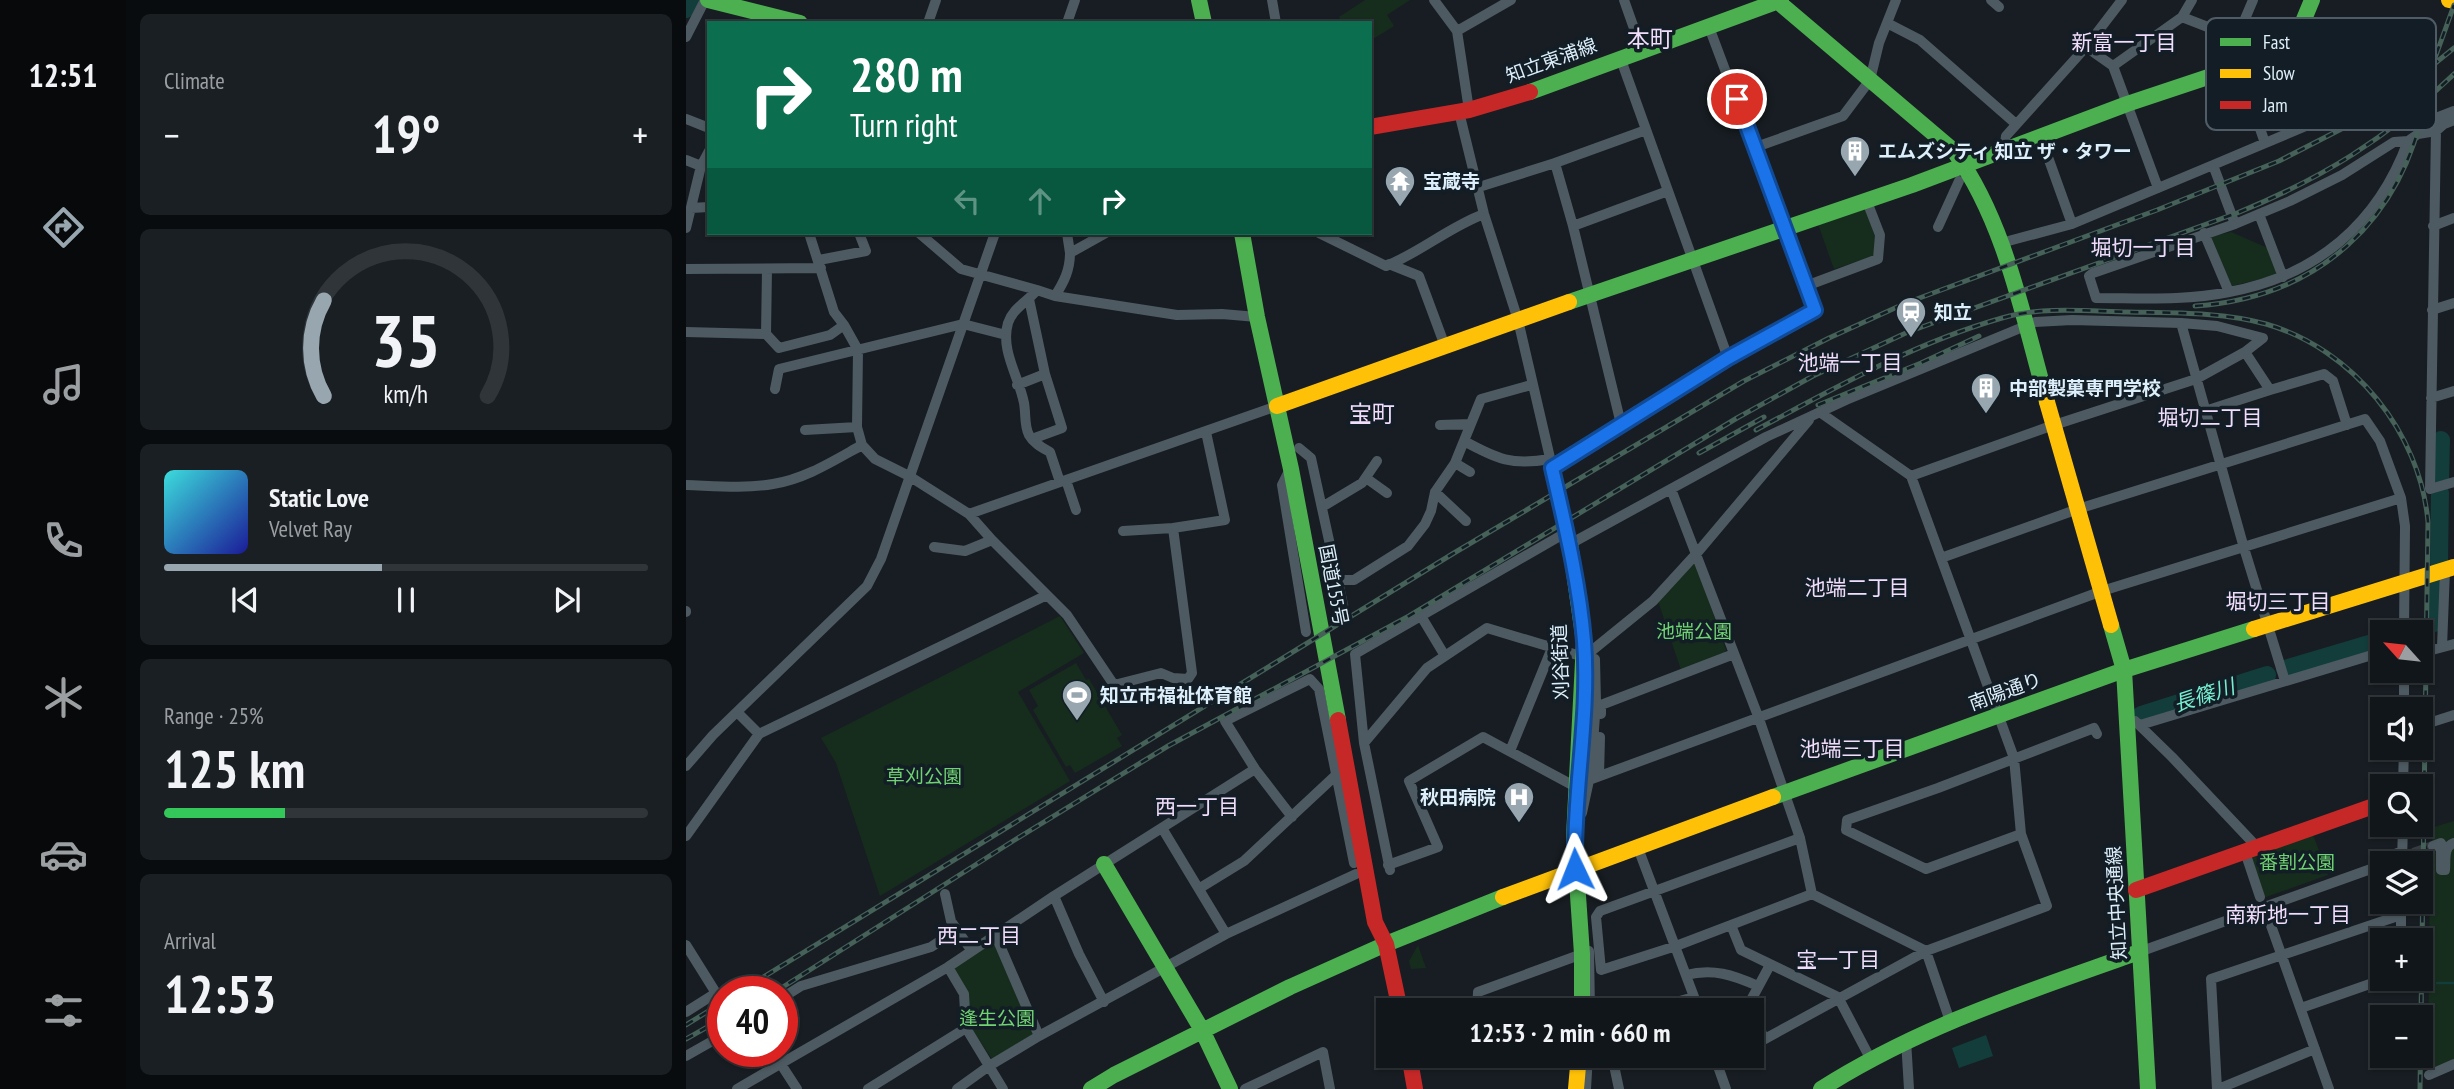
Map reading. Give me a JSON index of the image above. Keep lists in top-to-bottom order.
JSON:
{
  "streets": {
    "main road": [
      "知立東浦線",
      "国道155号",
      "刈谷街道",
      "南陽通り",
      "知立中央通線"
    ]
  },
  "crossings": [
    ["知立東浦線", "刈谷街道"],
    ["国道155号", "南陽通り"],
    ["刈谷街道", "南陽通り"],
    ["南陽通り", "知立中央通線"]
  ],
  "districts": [
    "本町",
    "新富一丁目",
    "堀切一丁目",
    "池端一丁目",
    "宝町",
    "堀切二丁目",
    "池端二丁目",
    "堀切三丁目",
    "池端三丁目",
    "西一丁目",
    "南新地一丁目",
    "西二丁目",
    "宝一丁目"
  ],
  "water": ["長篠川"],
  "parks": [
    "池端公園",
    "草刈公園",
    "番割公園",
    "逢生公園"
  ],
  "places": {
    "building": ["エムズシティ 知立 ザ・タワー", "中部製菓専門学校"],
    "temple": ["宝蔵寺"],
    "station": ["知立"],
    "sports": ["知立市福祉体育館"],
    "hospital": ["秋田病院"]
  },
  "legend": ["Fast", "Slow", "Jam"],
  "north": "top left",
  "page": {
    "tabs": "12:51",
    "tile": [
      "Climate",
      ["Range · 25%", "125 km"],
      ["Arrival", "12:53"]
    ],
    "turn": ["280 m", "Turn right"],
    "heat": ["−", "19°", "+"],
    "song": ["Static Love", "Velvet Ray"],
    "map_buttons": ["+", "−"],
    "limit": "40",
    "trip": "12:53 · 2 min · 660 m",
    "gauge": ["35", "km/h"]
  }
}
